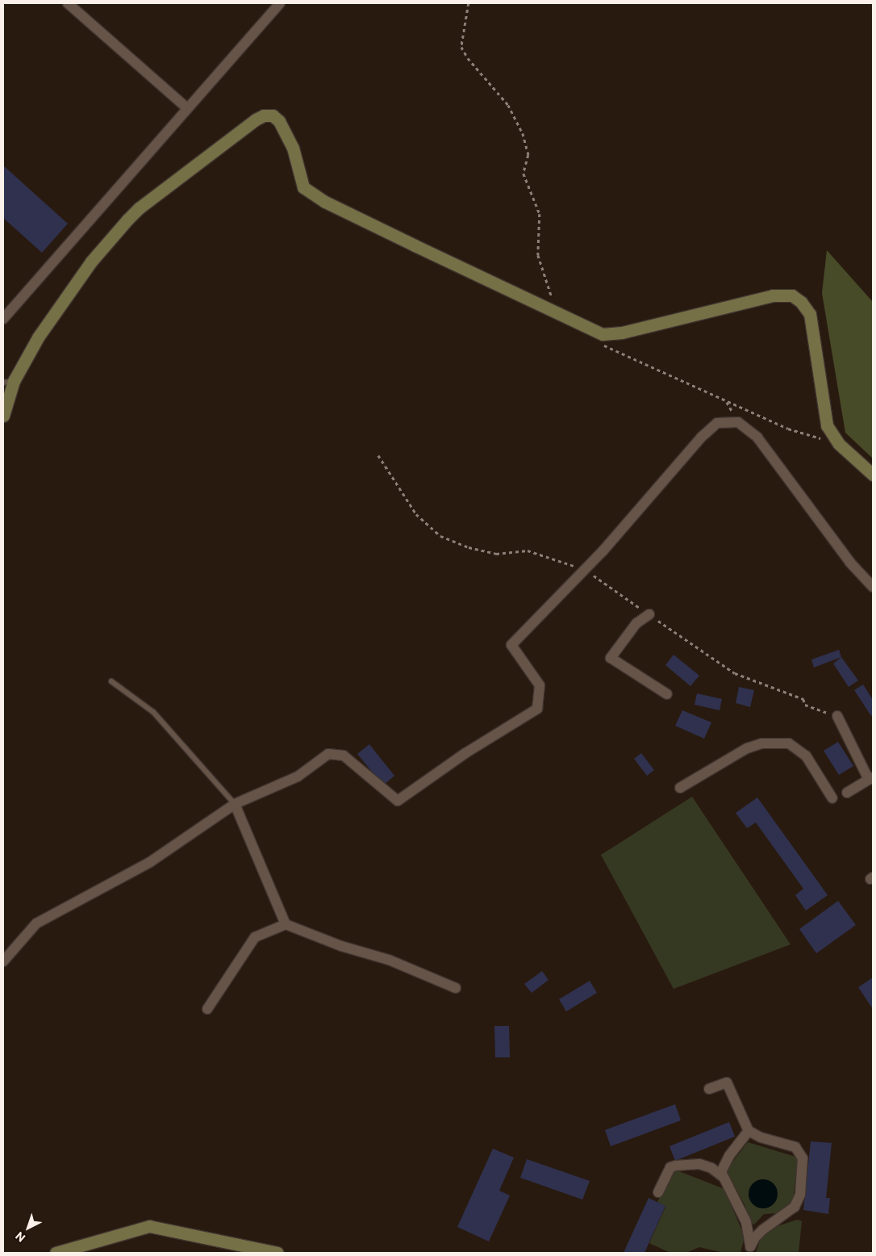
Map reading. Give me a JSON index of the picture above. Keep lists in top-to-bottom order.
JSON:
{
  "north": "bottom left"
}
